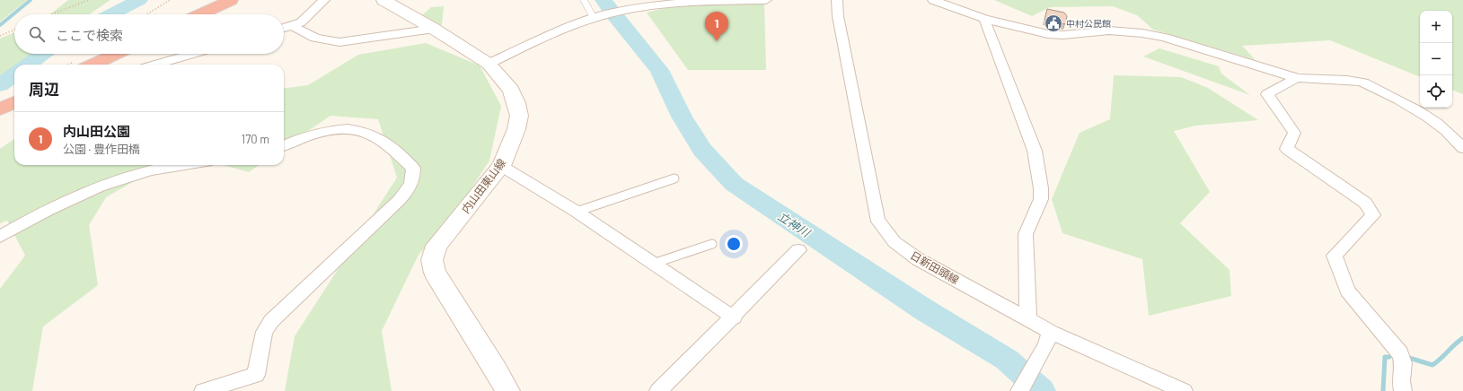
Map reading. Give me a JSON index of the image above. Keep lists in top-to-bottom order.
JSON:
{
  "streets": {
    "street": ["内山田東山線", "日新田頭線"]
  },
  "water": ["立神川"],
  "places": {
    "public building": ["中村公民館"]
  },
  "page": {
    "map_buttons": ["+", "−"],
    "pins": "1",
    "search": "ここで検索",
    "heading": "周辺",
    "list": [
      {
        "mark": "1",
        "name": "内山田公園",
        "note": "公園 · 豊作田橋",
        "value": "170 m"
      }
    ]
  }
}
